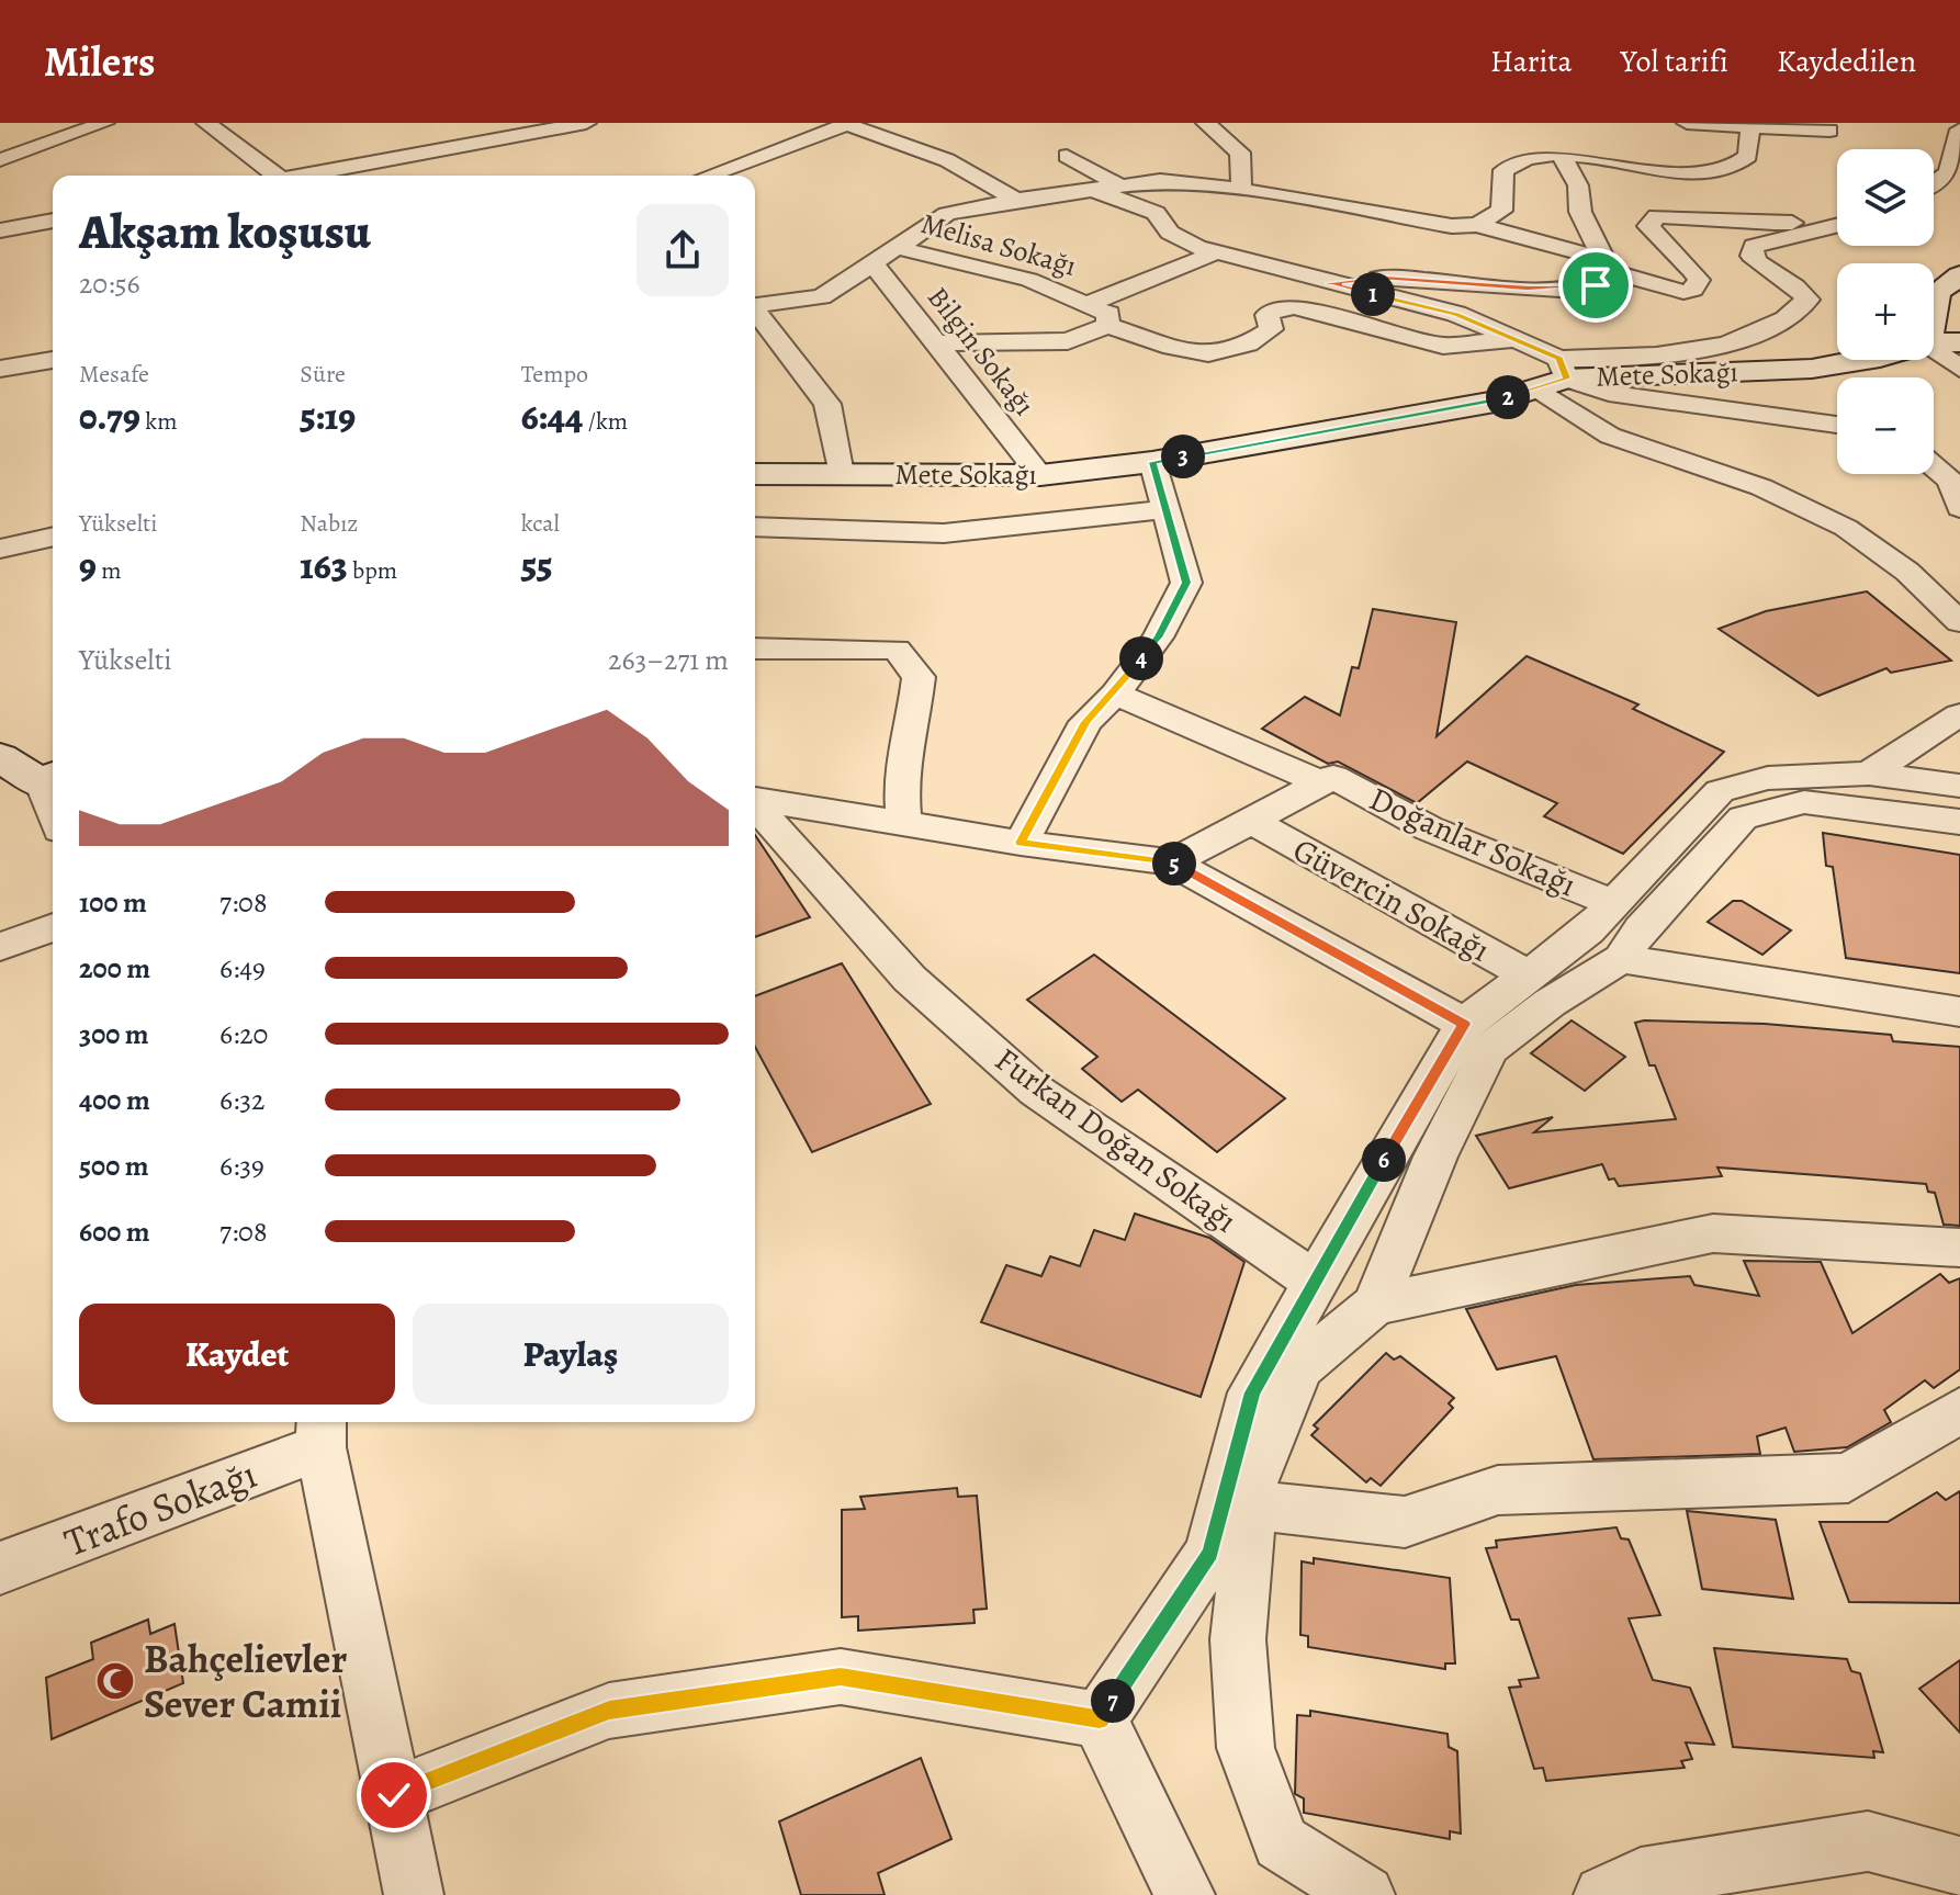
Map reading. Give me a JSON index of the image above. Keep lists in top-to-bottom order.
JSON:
{
  "streets": {
    "main road": ["Mete Sokağı"],
    "street": [
      "Melisa Sokağı",
      "Bilgin Sokağı",
      "Doğanlar Sokağı",
      "Güvercin Sokağı",
      "Furkan Doğan Sokağı",
      "Trafo Sokağı"
    ]
  },
  "crossings": [
    ["Bilgin Sokağı", "Mete Sokağı"]
  ],
  "places": {
    "mosque": ["Bahçelievler Sever Camii"]
  },
  "page": {
    "header": "Milers",
    "nav": ["Harita", "Yol tarifi", "Kaydedilen"],
    "map_buttons": ["+", "−"],
    "heading": ["Akşam koşusu", "20:56"],
    "pins": [
      "1",
      "2",
      "3",
      "4",
      "5",
      "6",
      "7"
    ],
    "stats": [
      ["Mesafe", "0.79 km"],
      ["Süre", "5:19"],
      ["Tempo", "6:44 /km"],
      ["Yükselti", "9 m"],
      ["Nabız", "163 bpm"],
      ["kcal", "55"]
    ],
    "chart": ["Yükselti", "263–271 m"],
    "list": [
      {
        "name": "100 m",
        "note": "7:08"
      },
      {
        "name": "200 m",
        "note": "6:49"
      },
      {
        "name": "300 m",
        "note": "6:20"
      },
      {
        "name": "400 m",
        "note": "6:32"
      },
      {
        "name": "500 m",
        "note": "6:39"
      },
      {
        "name": "600 m",
        "note": "7:08"
      }
    ],
    "buttons": ["Kaydet", "Paylaş"]
  }
}
